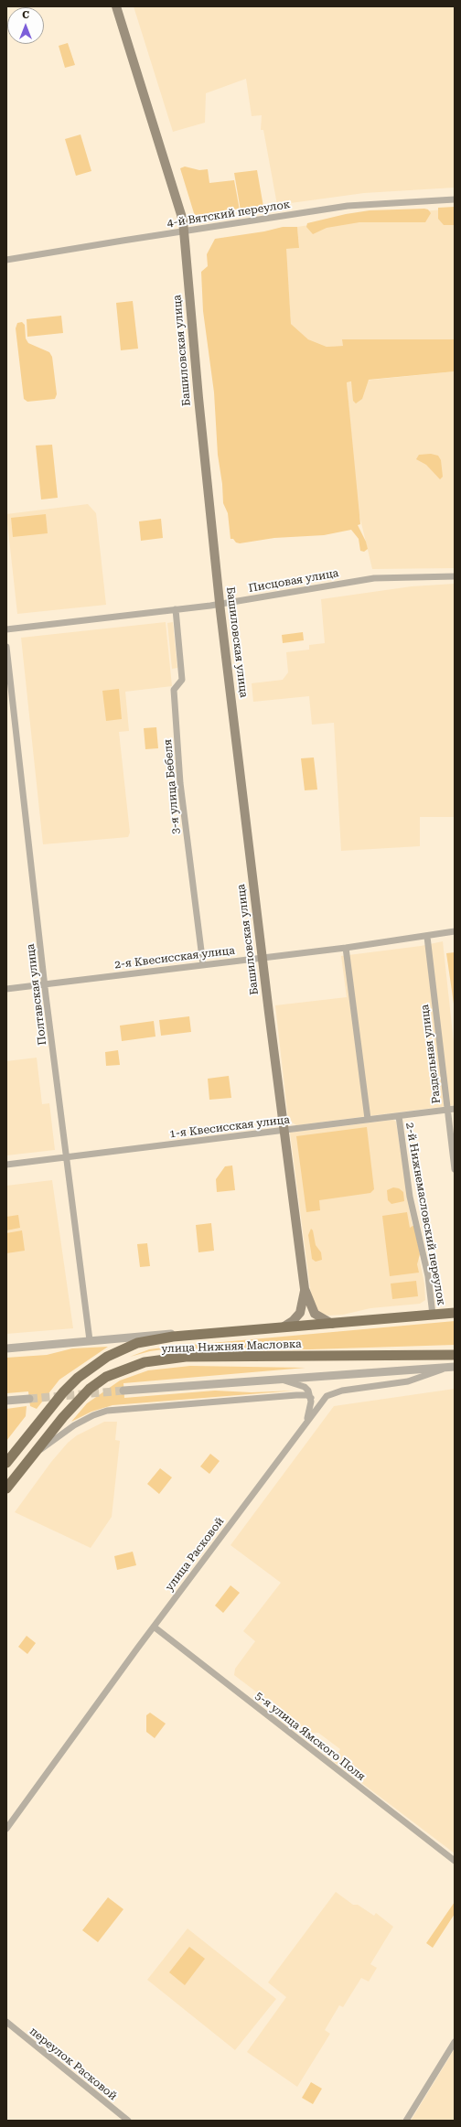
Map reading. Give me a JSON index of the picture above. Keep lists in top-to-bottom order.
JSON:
{
  "streets": {
    "main road": ["Башиловская улица", "улица Нижняя Масловка"],
    "street": [
      "4-й Вятский переулок",
      "Писцовая улица",
      "3-я улица Бебеля",
      "2-я Квесисская улица",
      "Полтавская улица",
      "Раздельная улица",
      "1-я Квесисская улица",
      "2-й Нижнемасловский переулок",
      "улица Расковой",
      "5-я улица Ямского Поля",
      "переулок Расковой"
    ]
  },
  "crossings": [
    ["4-й Вятский переулок", "Башиловская улица"],
    ["Башиловская улица", "Писцовая улица"],
    ["Башиловская улица", "2-я Квесисская улица"],
    ["Башиловская улица", "1-я Квесисская улица"],
    ["Башиловская улица", "улица Нижняя Масловка"],
    ["Писцовая улица", "3-я улица Бебеля"],
    ["3-я улица Бебеля", "2-я Квесисская улица"],
    ["2-я Квесисская улица", "Полтавская улица"],
    ["2-я Квесисская улица", "Раздельная улица"],
    ["Полтавская улица", "1-я Квесисская улица"],
    ["Полтавская улица", "улица Нижняя Масловка"],
    ["Раздельная улица", "1-я Квесисская улица"],
    ["1-я Квесисская улица", "2-й Нижнемасловский переулок"],
    ["2-й Нижнемасловский переулок", "улица Нижняя Масловка"],
    ["улица Расковой", "5-я улица Ямского Поля"]
  ],
  "north": "top"
}
